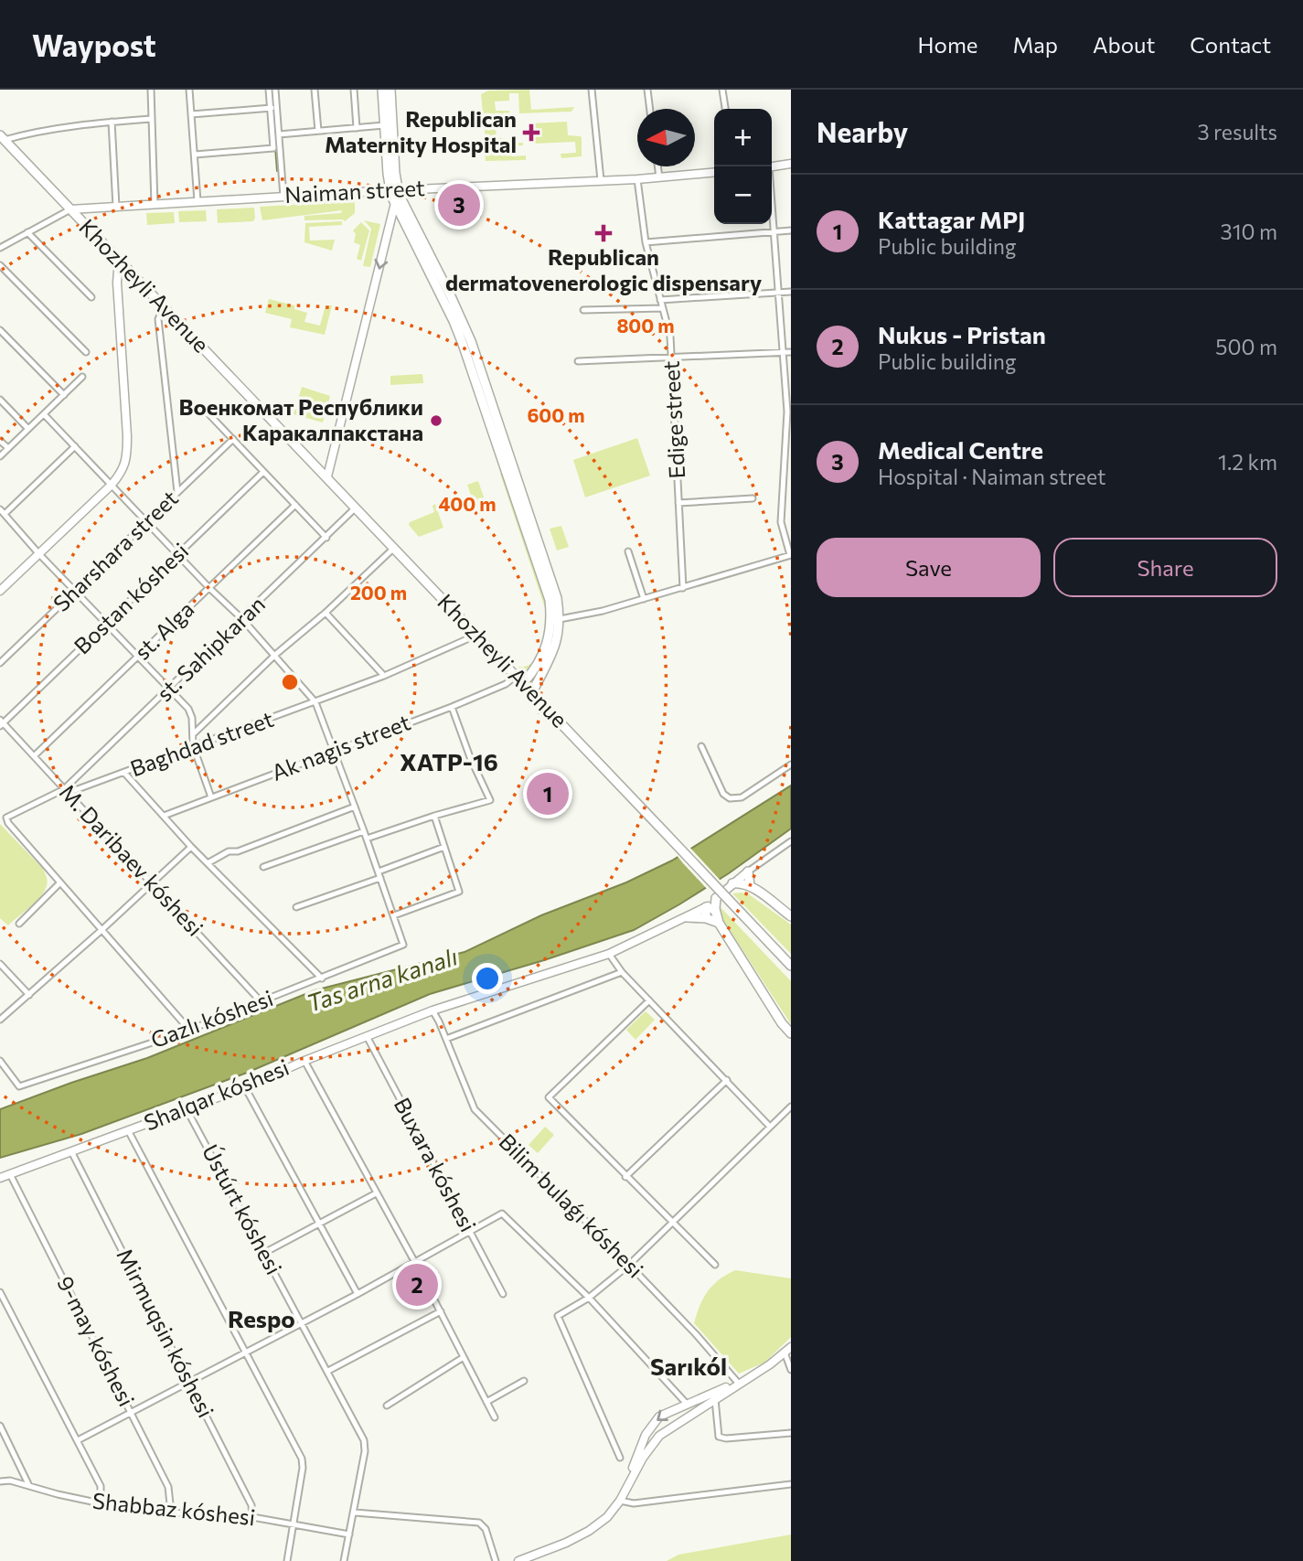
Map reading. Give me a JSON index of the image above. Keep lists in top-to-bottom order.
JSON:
{
  "streets": {
    "main road": ["Khozheyli Avenue"],
    "street": [
      "Naiman street",
      "Edige street",
      "Sharshara street",
      "Bostan kóshesi",
      "st. Alga",
      "st. Sahipkaran",
      "Baghdad street",
      "Ak nagis street",
      "M. Daribaev kóshesi",
      "Gazlı kóshesi",
      "Shalqar kóshesi",
      "Buxara kóshesi",
      "Bilim bulaǵı kóshesi",
      "Ústúrt kóshesi",
      "Mirmuqsin kóshesi",
      "9-may kóshesi",
      "Shabbaz kóshesi"
    ]
  },
  "crossings": [
    ["Naiman street", "Khozheyli Avenue"],
    ["Naiman street", "Edige street"],
    ["Khozheyli Avenue", "st. Sahipkaran"],
    ["Khozheyli Avenue", "Baghdad street"],
    ["Khozheyli Avenue", "Ak nagis street"],
    ["Bostan kóshesi", "M. Daribaev kóshesi"],
    ["st. Alga", "M. Daribaev kóshesi"],
    ["st. Sahipkaran", "Baghdad street"],
    ["st. Sahipkaran", "M. Daribaev kóshesi"],
    ["Baghdad street", "M. Daribaev kóshesi"],
    ["M. Daribaev kóshesi", "Gazlı kóshesi"],
    ["Shalqar kóshesi", "Buxara kóshesi"],
    ["Shalqar kóshesi", "Bilim bulaǵı kóshesi"],
    ["Shalqar kóshesi", "Ústúrt kóshesi"],
    ["Shalqar kóshesi", "Mirmuqsin kóshesi"],
    ["Shalqar kóshesi", "9-may kóshesi"],
    ["Ústúrt kóshesi", "Shabbaz kóshesi"],
    ["Mirmuqsin kóshesi", "Shabbaz kóshesi"],
    ["9-may kóshesi", "Shabbaz kóshesi"]
  ],
  "districts": ["XATP-16", "Respo", "Sarıkól"],
  "water": ["Tas arna kanalı"],
  "places": {
    "health": ["Republican Maternity Hospital", "Republican dermatovenerologic dispensary"],
    "other": ["Военкомат Республики Каракалпакстана"]
  },
  "north": "left",
  "page": {
    "header": "Waypost",
    "nav": [
      "Home",
      "Map",
      "About",
      "Contact"
    ],
    "heading": ["Nearby", "3 results"],
    "map_buttons": ["+", "−"],
    "list": [
      {
        "mark": "1",
        "name": "Kattagar MPJ",
        "note": "Public building",
        "value": "310 m"
      },
      {
        "mark": "2",
        "name": "Nukus - Pristan",
        "note": "Public building",
        "value": "500 m"
      },
      {
        "mark": "3",
        "name": "Medical Centre",
        "note": "Hospital · Naiman street",
        "value": "1.2 km"
      }
    ],
    "pins": ["3", "1", "2"],
    "buttons": ["Save", "Share"]
  },
  "rings": [
    "800 m",
    "600 m",
    "400 m",
    "200 m"
  ]
}
